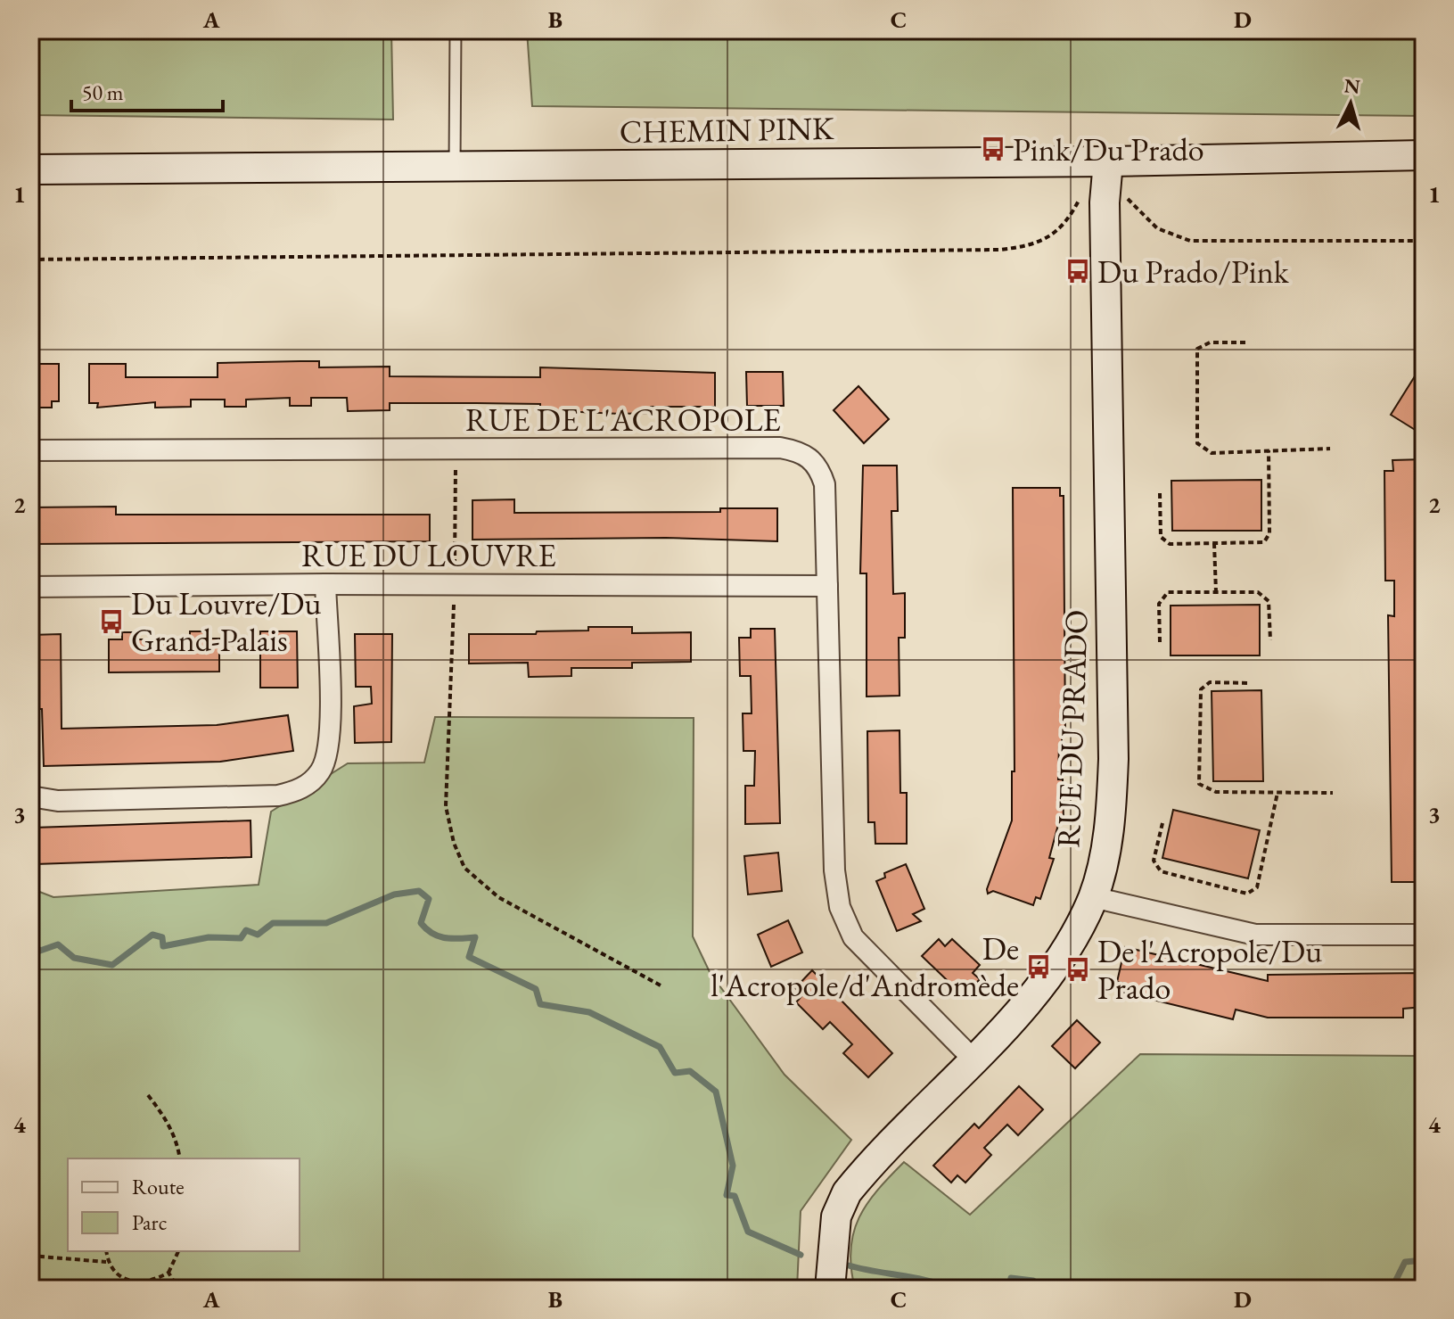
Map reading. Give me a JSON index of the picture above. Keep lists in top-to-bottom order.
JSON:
{
  "streets": {
    "main road": ["CHEMIN PINK", "RUE DU PRADO"],
    "street": ["RUE DE L'ACROPOLE", "RUE DU LOUVRE"]
  },
  "crossings": [
    ["CHEMIN PINK", "RUE DU PRADO"],
    ["RUE DE L'ACROPOLE", "RUE DU LOUVRE"],
    ["RUE DE L'ACROPOLE", "RUE DU PRADO"]
  ],
  "places": {
    "bus stop": [
      "Pink/Du Prado",
      "Du Prado/Pink",
      "Du Louvre/Du Grand-Palais",
      "De l'Acropole/d'Andromède",
      "De l'Acropole/Du Prado"
    ]
  },
  "legend": ["Route", "Parc"],
  "scale_bar": "50 m",
  "north": "top",
  "grid": {
    "columns": [
      "A",
      "B",
      "C",
      "D"
    ],
    "rows": [
      "1",
      "2",
      "3",
      "4"
    ]
  }
}
